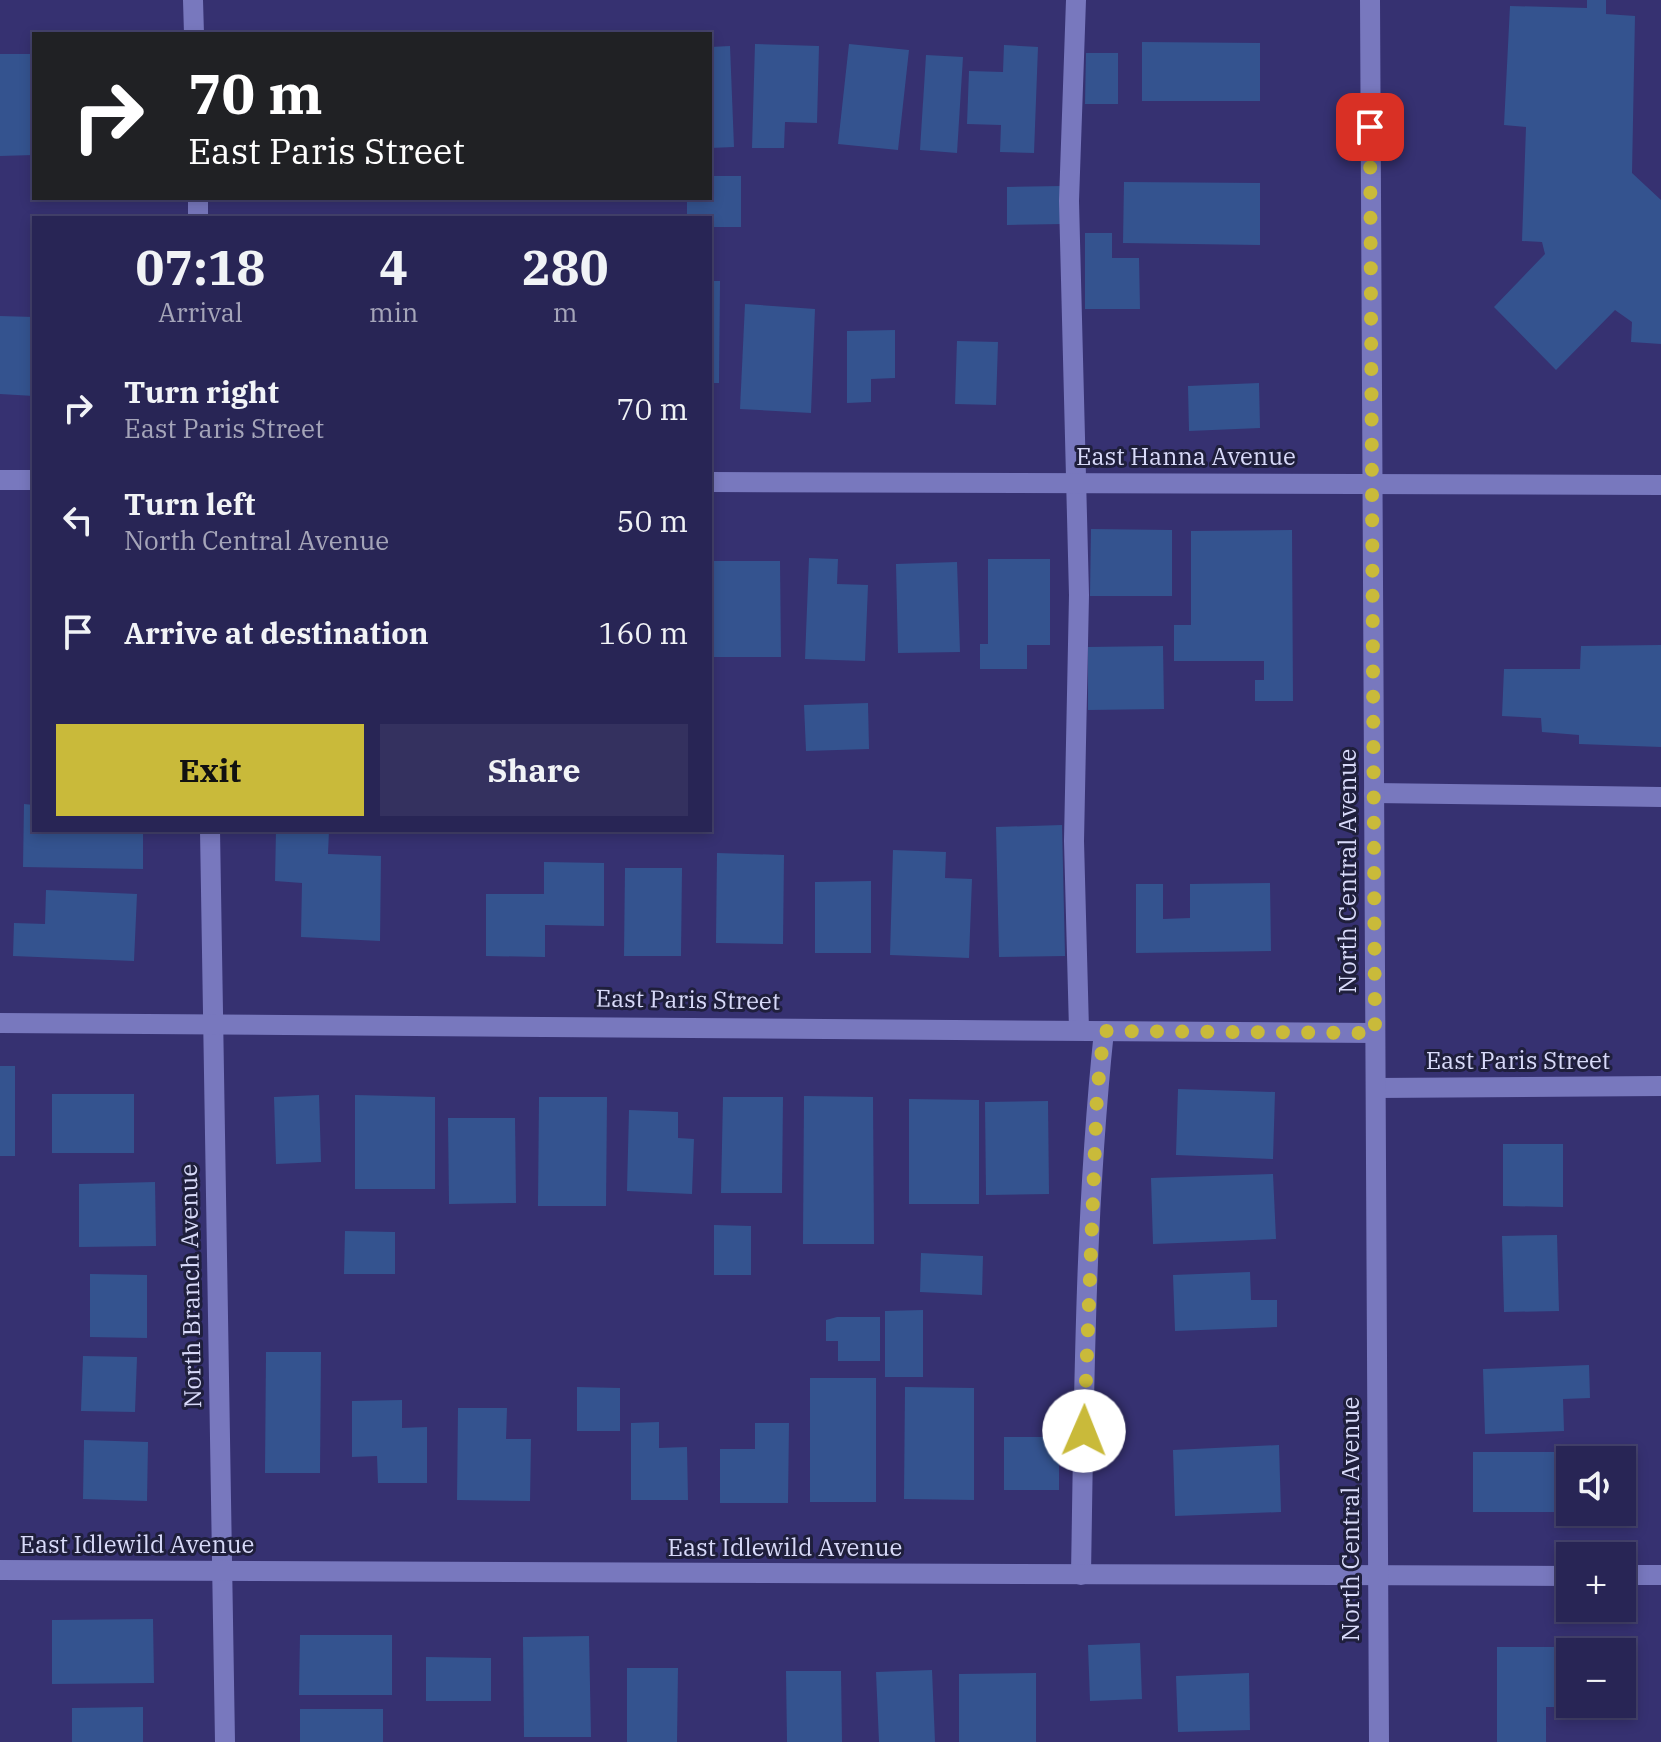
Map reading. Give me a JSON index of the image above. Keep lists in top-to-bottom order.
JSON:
{
  "streets": {
    "street": [
      "East Hanna Avenue",
      "North Central Avenue",
      "East Paris Street",
      "North Branch Avenue",
      "East Idlewild Avenue"
    ]
  },
  "crossings": [
    ["East Hanna Avenue", "North Central Avenue"],
    ["North Central Avenue", "East Paris Street"],
    ["North Central Avenue", "East Idlewild Avenue"],
    ["East Paris Street", "North Branch Avenue"],
    ["North Branch Avenue", "East Idlewild Avenue"]
  ],
  "page": {
    "turn": ["70 m", "East Paris Street"],
    "eta": [
      "07:18",
      "Arrival",
      "4",
      "min",
      "280",
      "m"
    ],
    "list": [
      {
        "name": "Turn right",
        "note": "East Paris Street",
        "value": "70 m"
      },
      {
        "name": "Turn left",
        "note": "North Central Avenue",
        "value": "50 m"
      },
      {
        "name": "Arrive at destination",
        "value": "160 m"
      }
    ],
    "buttons": ["Exit", "Share"],
    "map_buttons": ["+", "−"]
  }
}
